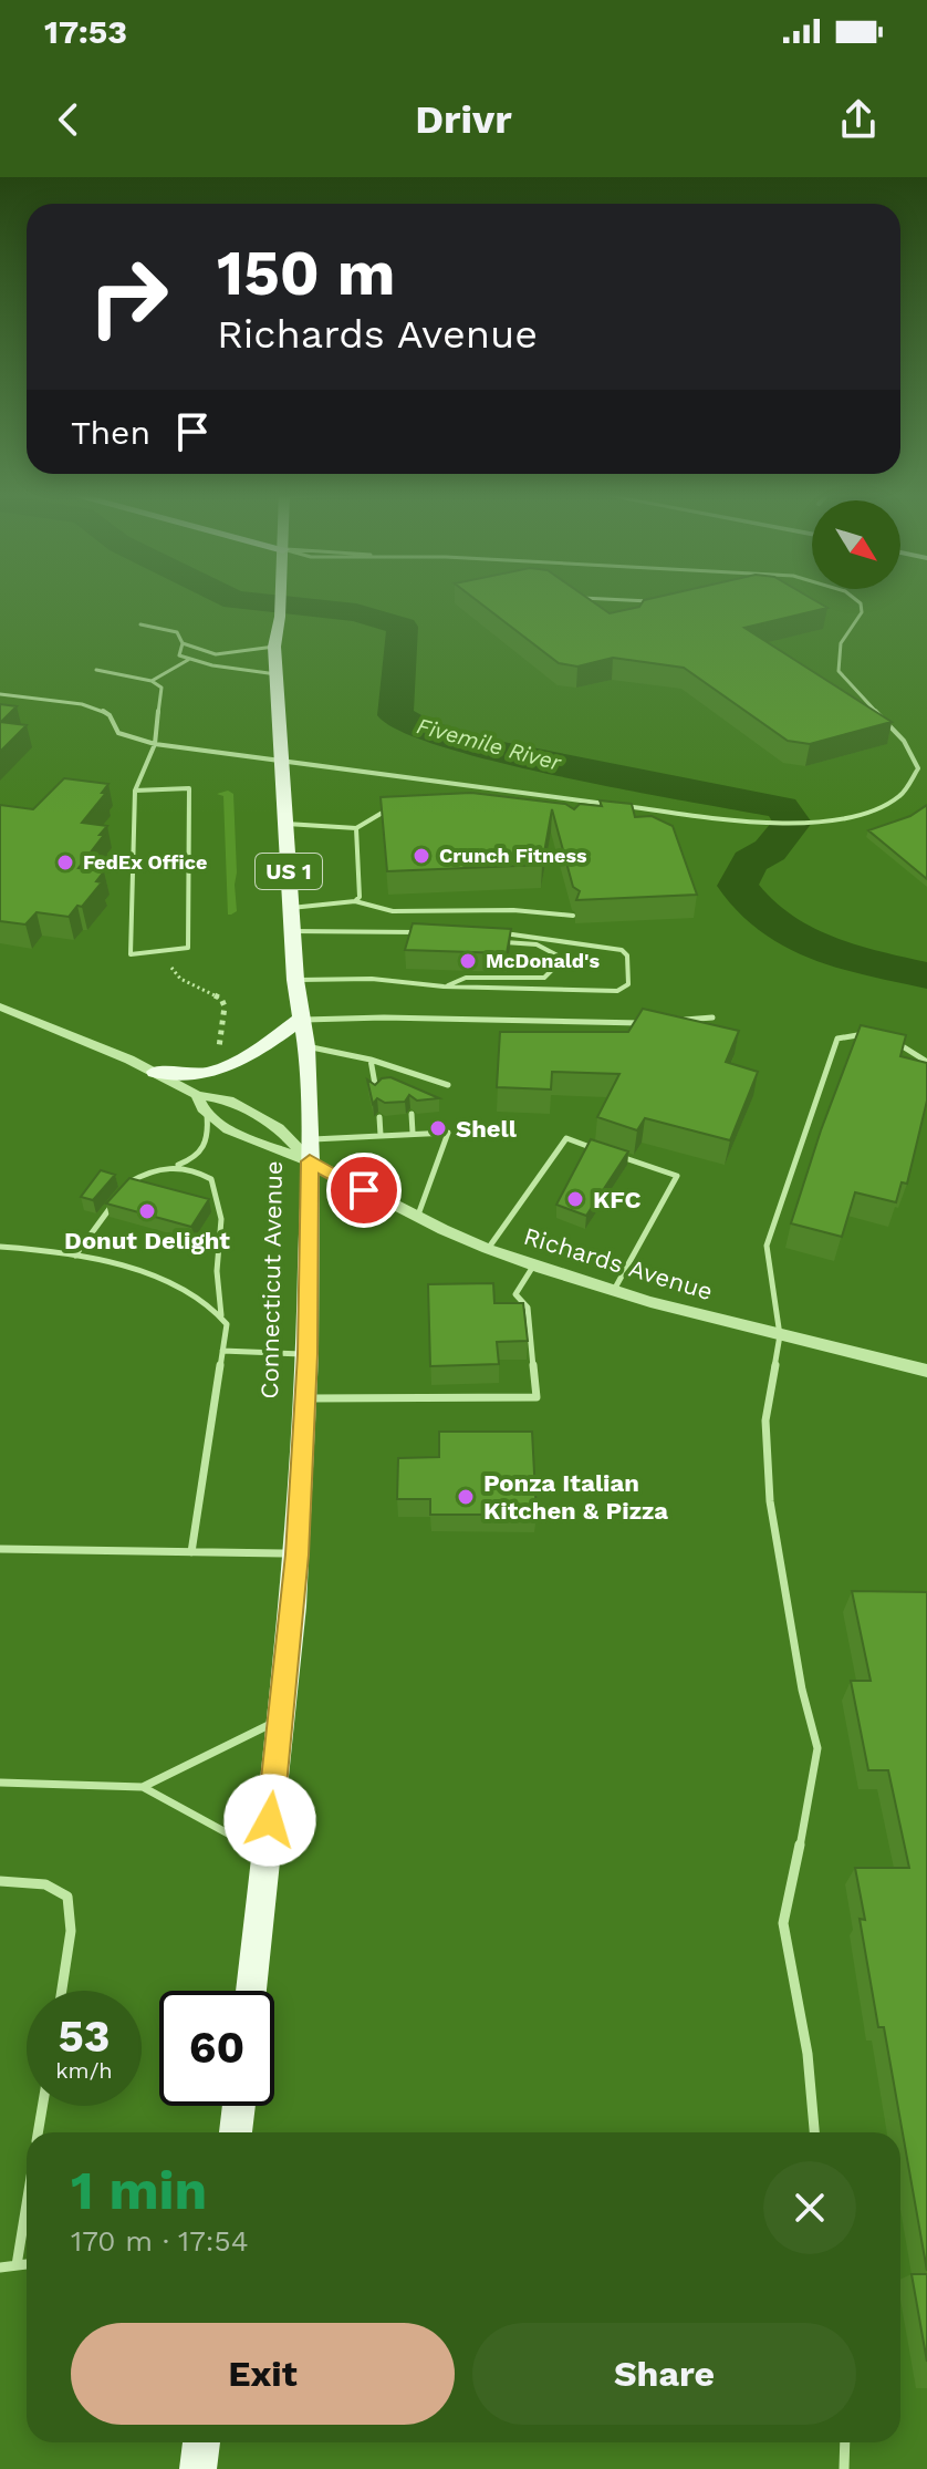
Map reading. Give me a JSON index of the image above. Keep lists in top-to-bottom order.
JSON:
{
  "streets": {
    "main road": ["US 1", "Connecticut Avenue"],
    "street": ["Richards Avenue"]
  },
  "crossings": [
    ["Richards Avenue", "Connecticut Avenue"]
  ],
  "water": ["Fivemile River"],
  "places": [
    "Crunch Fitness",
    "FedEx Office",
    "McDonald's",
    "Shell",
    "KFC",
    "Donut Delight",
    "Ponza Italian Kitchen & Pizza"
  ],
  "north": "bottom right",
  "page": {
    "status": "17:53",
    "header": "Drivr",
    "turn": ["150 m", "Richards Avenue"],
    "then": "Then",
    "speed": "53 km/h",
    "limit": "60",
    "heading": ["1 min", "170 m · 17:54"],
    "buttons": ["Exit", "Share"]
  }
}
